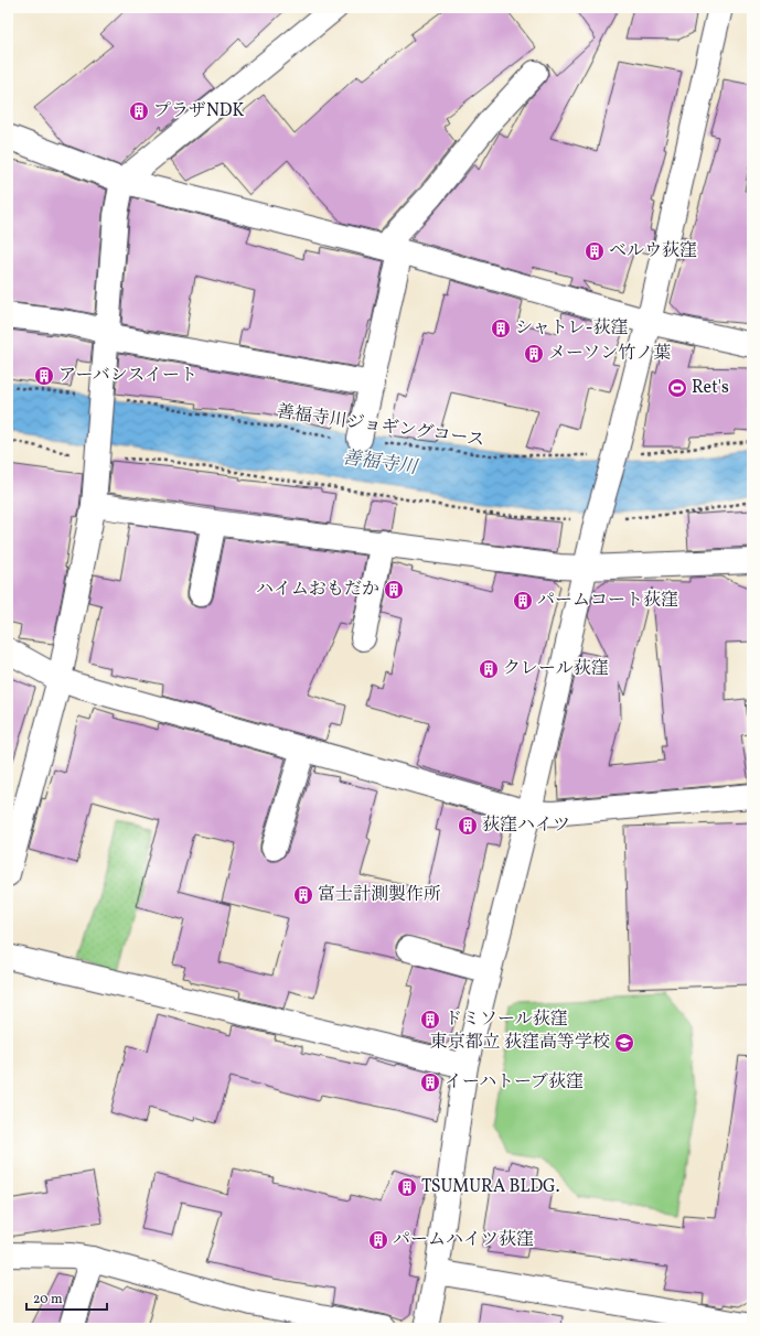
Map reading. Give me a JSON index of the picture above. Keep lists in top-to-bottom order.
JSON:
{
  "streets": {
    "path": ["善福寺川ジョギングコース"]
  },
  "water": ["善福寺川"],
  "places": {
    "building": [
      "プラザNDK",
      "ベルウ荻窪",
      "シャトレ-荻窪",
      "メーソン竹ノ葉",
      "アーバンスイート",
      "ハイムおもだか",
      "パームコート荻窪",
      "クレール荻窪",
      "荻窪ハイツ",
      "富士計測製作所",
      "ドミソール荻窪",
      "イーハトーブ荻窪",
      "TSUMURA BLDG.",
      "パームハイツ荻窪"
    ],
    "sports": ["Ret's"],
    "school or university": ["東京都立 荻窪高等学校"]
  },
  "scale_bar": "20 m"
}
